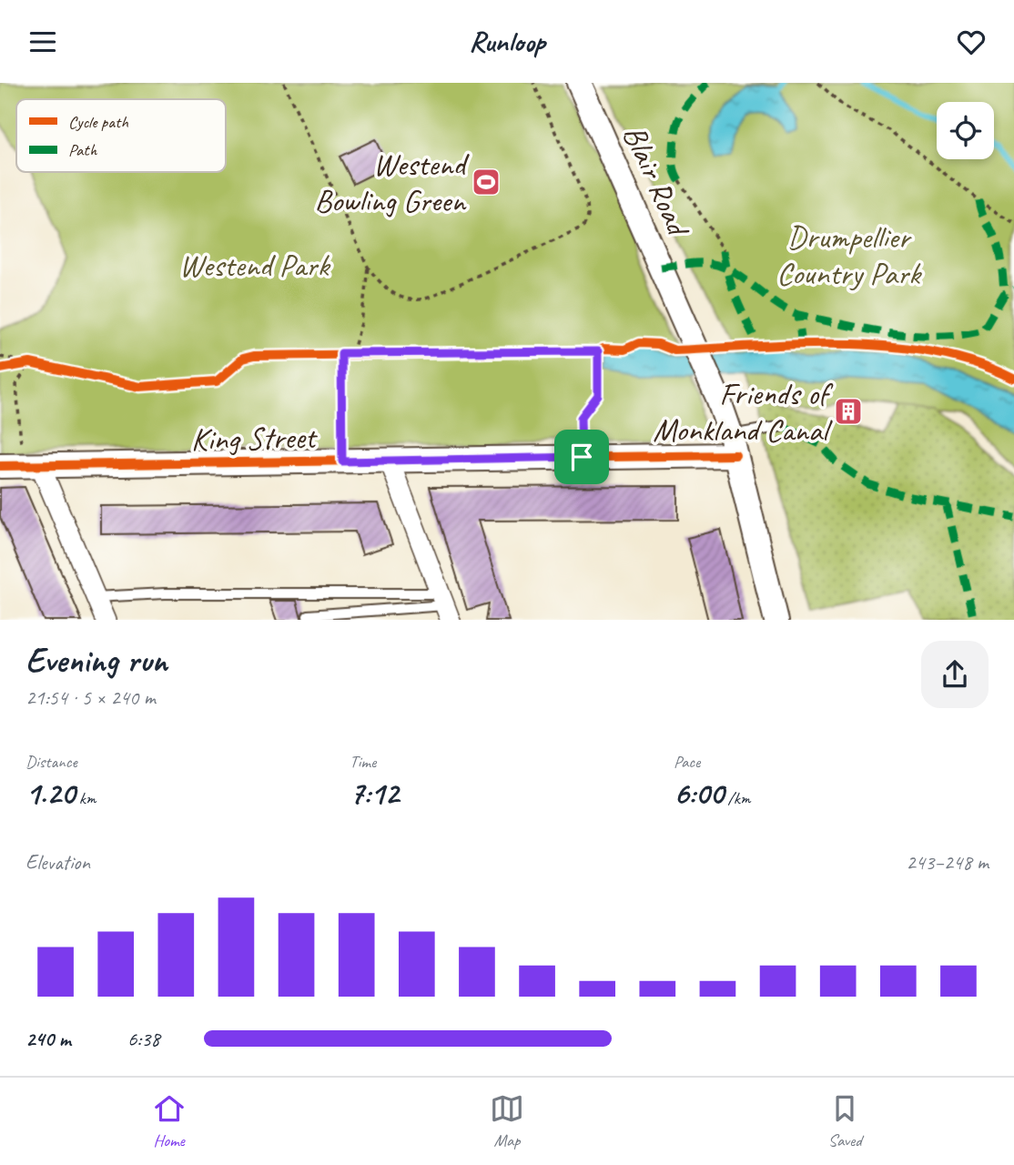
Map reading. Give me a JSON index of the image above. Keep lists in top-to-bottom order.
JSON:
{
  "streets": {
    "street": ["Blair Road", "King Street"]
  },
  "crossings": [
    ["Blair Road", "King Street"]
  ],
  "parks": ["Drumpellier Country Park", "Westend Park"],
  "places": {
    "sports": ["Westend Bowling Green"],
    "building": ["Friends of Monkland Canal"]
  },
  "legend": ["Cycle path", "Path"],
  "page": {
    "header": "Runloop",
    "heading": ["Evening run", "21:54 · 5 × 240 m"],
    "stats": [
      ["Distance", "1.20 km"],
      ["Time", "7:12"],
      ["Pace", "6:00 /km"]
    ],
    "chart": ["Elevation", "243–248 m"],
    "list": [
      {
        "name": "240 m",
        "note": "6:38"
      }
    ],
    "tabs": ["Home", "Map", "Saved"]
  }
}
